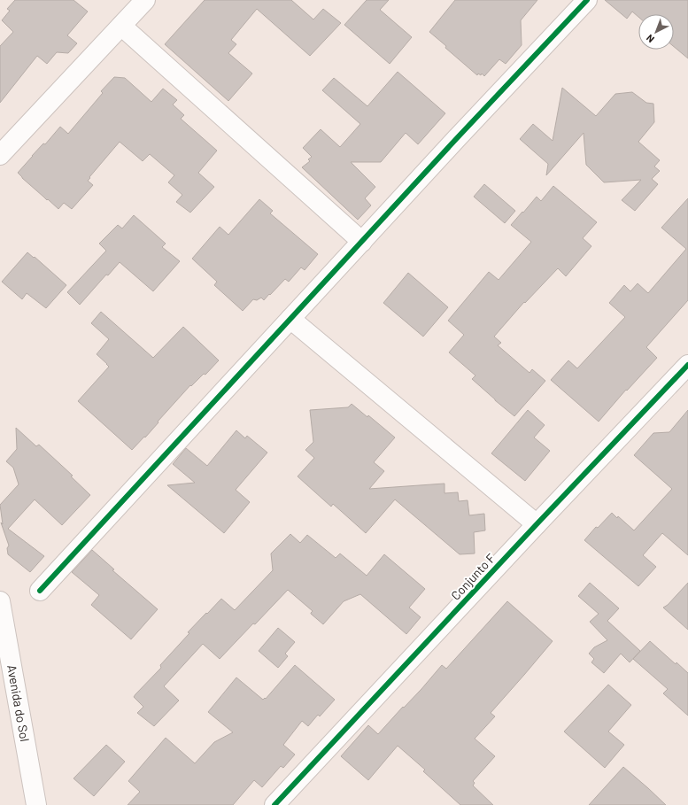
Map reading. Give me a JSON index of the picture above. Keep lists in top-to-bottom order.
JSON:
{
  "streets": {
    "street": ["Conjunto F", "Avenida do Sol"]
  },
  "north": "bottom left"
}
